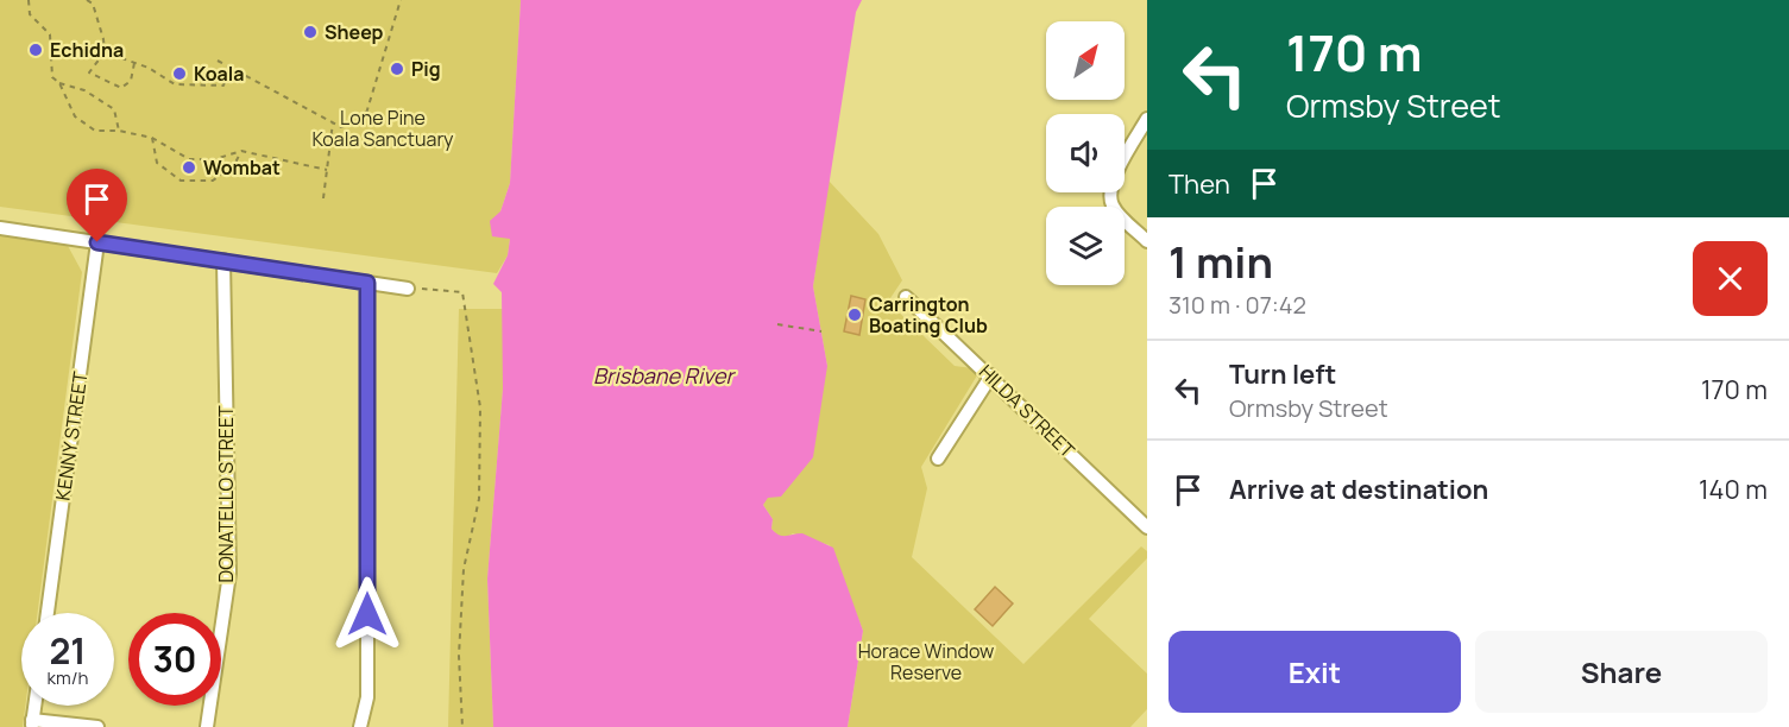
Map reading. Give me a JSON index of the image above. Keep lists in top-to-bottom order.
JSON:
{
  "streets": {
    "street": ["HILDA STREET", "KENNY STREET", "DONATELLO STREET"]
  },
  "water": ["Brisbane River"],
  "parks": ["Lone Pine Koala Sanctuary", "Horace Window Reserve"],
  "places": [
    "Sheep",
    "Echidna",
    "Pig",
    "Koala",
    "Wombat",
    "Carrington Boating Club"
  ],
  "north": "top right",
  "page": {
    "turn": ["170 m", "Ormsby Street"],
    "then": "Then",
    "heading": ["1 min", "310 m · 07:42"],
    "list": [
      {
        "name": "Turn left",
        "note": "Ormsby Street",
        "value": "170 m"
      },
      {
        "name": "Arrive at destination",
        "value": "140 m"
      }
    ],
    "speed": "21 km/h",
    "limit": "30",
    "buttons": ["Exit", "Share"]
  }
}
